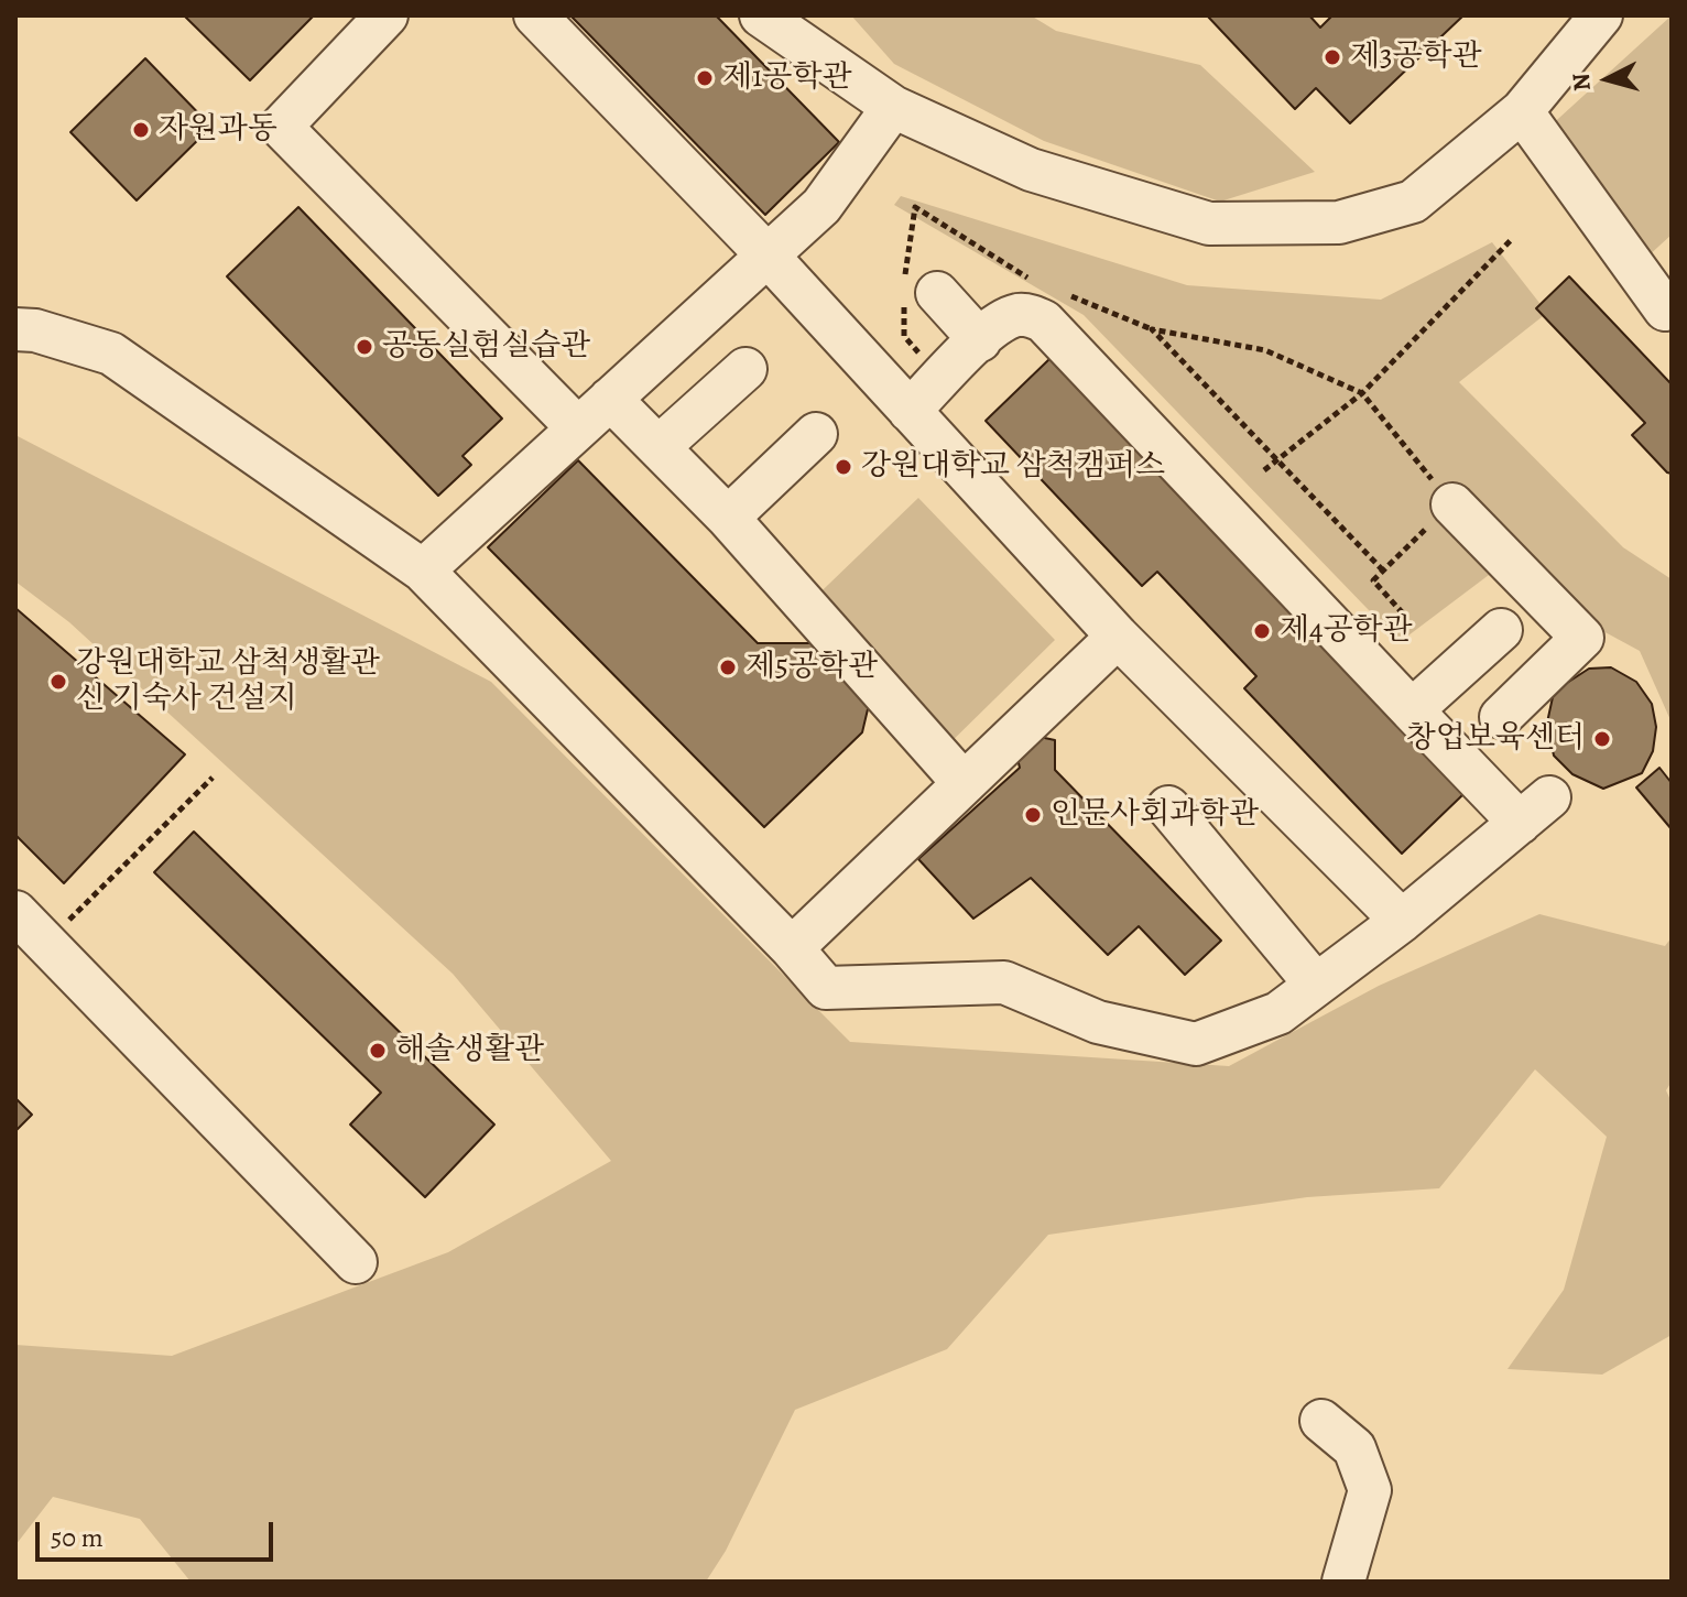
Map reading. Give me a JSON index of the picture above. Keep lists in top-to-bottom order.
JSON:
{
  "places": [
    "제3공학관",
    "제1공학관",
    "자원과동",
    "공동실험실습관",
    "강원대학교 삼척캠퍼스",
    "제4공학관",
    "제5공학관",
    "강원대학교 삼척생활관 신 기숙사 건설지",
    "창업보육센터",
    "인문사회과학관",
    "해솔생활관"
  ],
  "scale_bar": "50 m",
  "north": "left"
}
